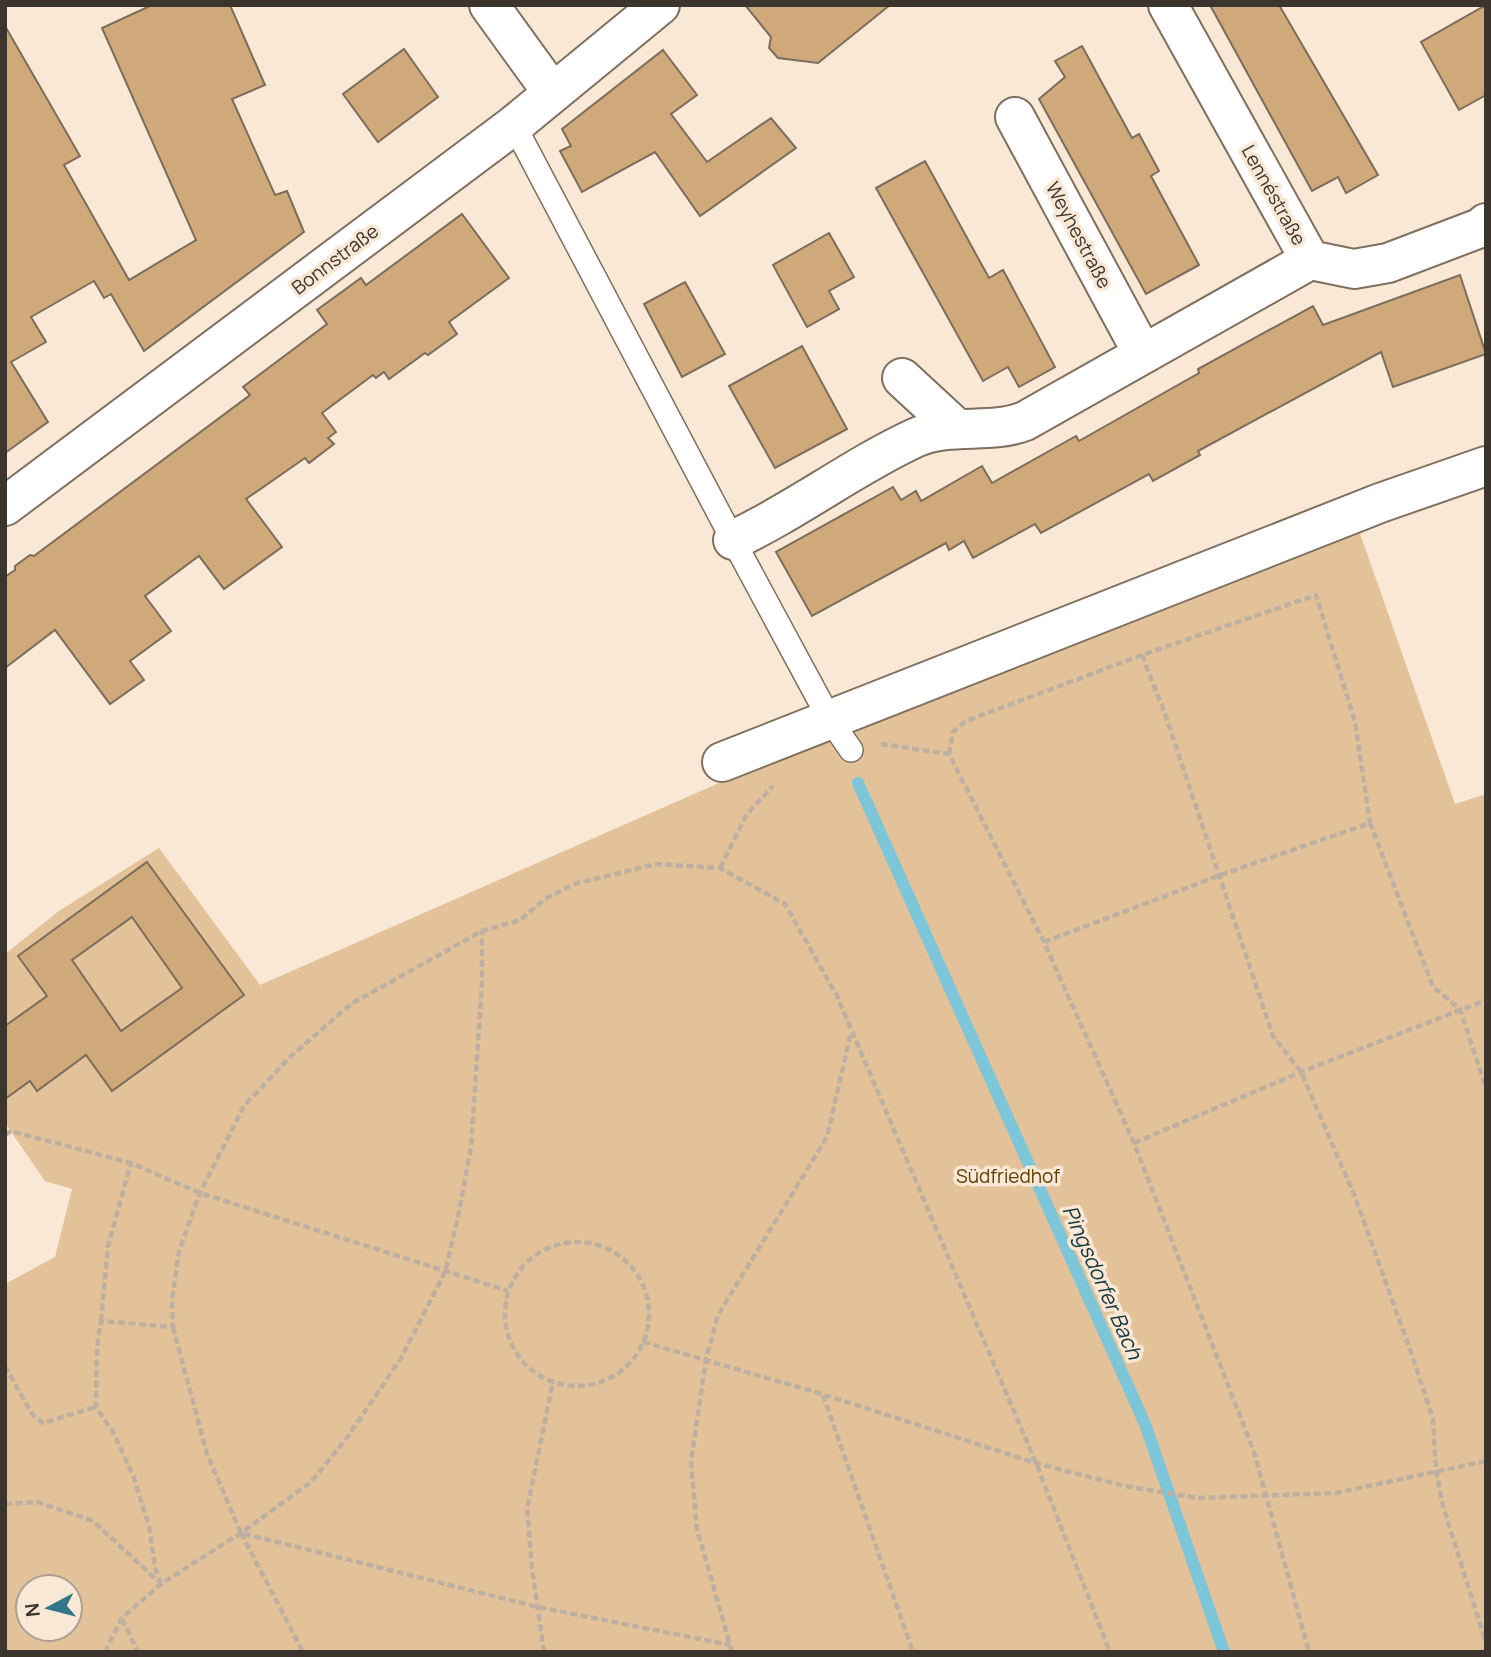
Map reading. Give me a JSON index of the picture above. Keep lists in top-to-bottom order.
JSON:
{
  "streets": {
    "street": ["Lennéstraße", "Weyhestraße", "Bonnstraße"]
  },
  "water": ["Pingsdorfer Bach"],
  "parks": ["Südfriedhof"],
  "north": "left"
}
